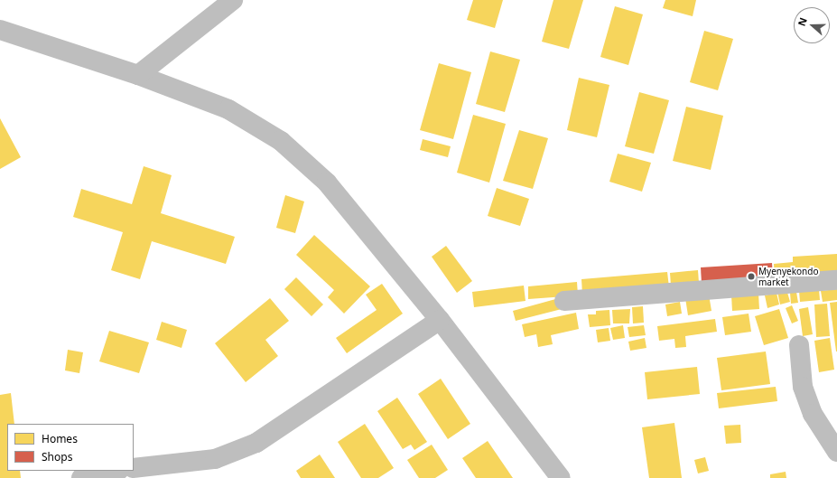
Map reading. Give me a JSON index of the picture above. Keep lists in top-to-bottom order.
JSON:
{
  "places": ["Myenyekondo market"],
  "legend": ["Homes", "Shops"],
  "north": "left"
}
